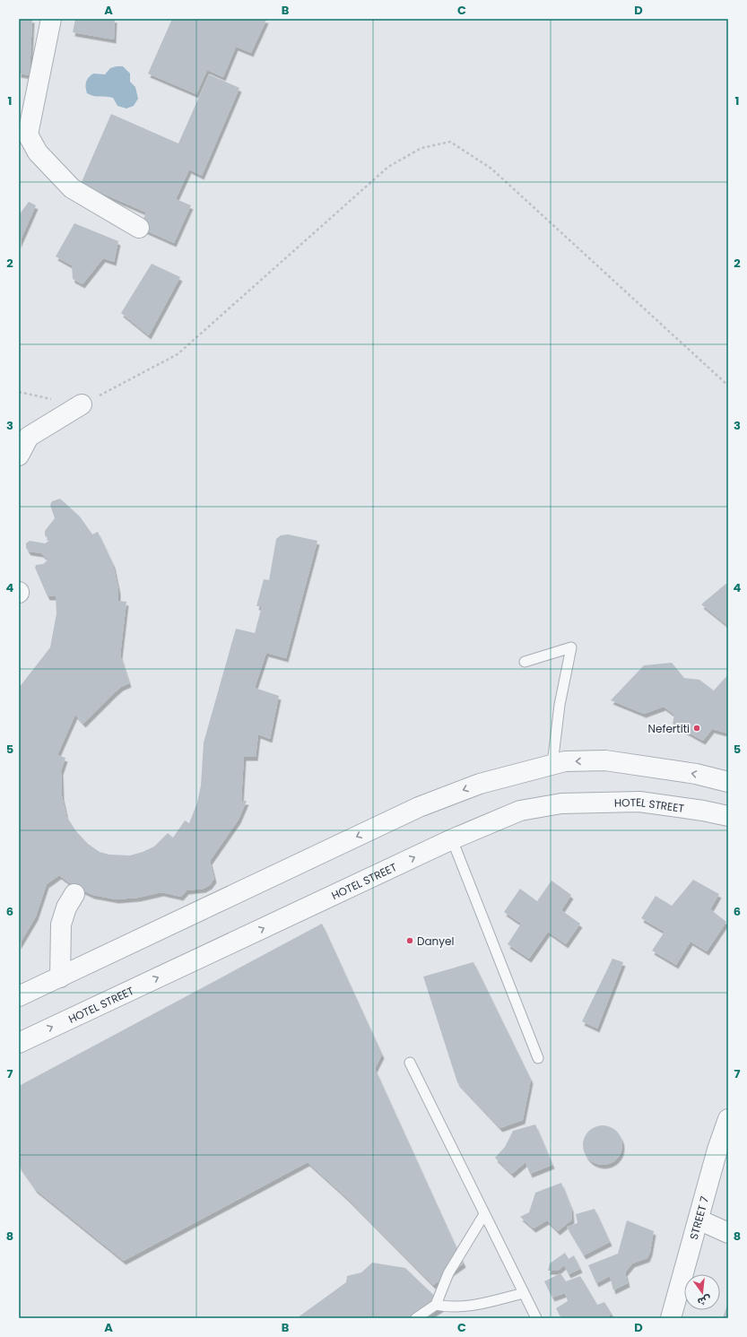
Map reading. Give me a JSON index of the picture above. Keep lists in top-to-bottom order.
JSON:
{
  "streets": {
    "street": ["HOTEL STREET", "STREET 7"]
  },
  "places": ["Nefertiti", "Danyel"],
  "north": "bottom",
  "grid": {
    "columns": [
      "A",
      "B",
      "C",
      "D"
    ],
    "rows": [
      "1",
      "2",
      "3",
      "4",
      "5",
      "6",
      "7",
      "8"
    ]
  }
}
